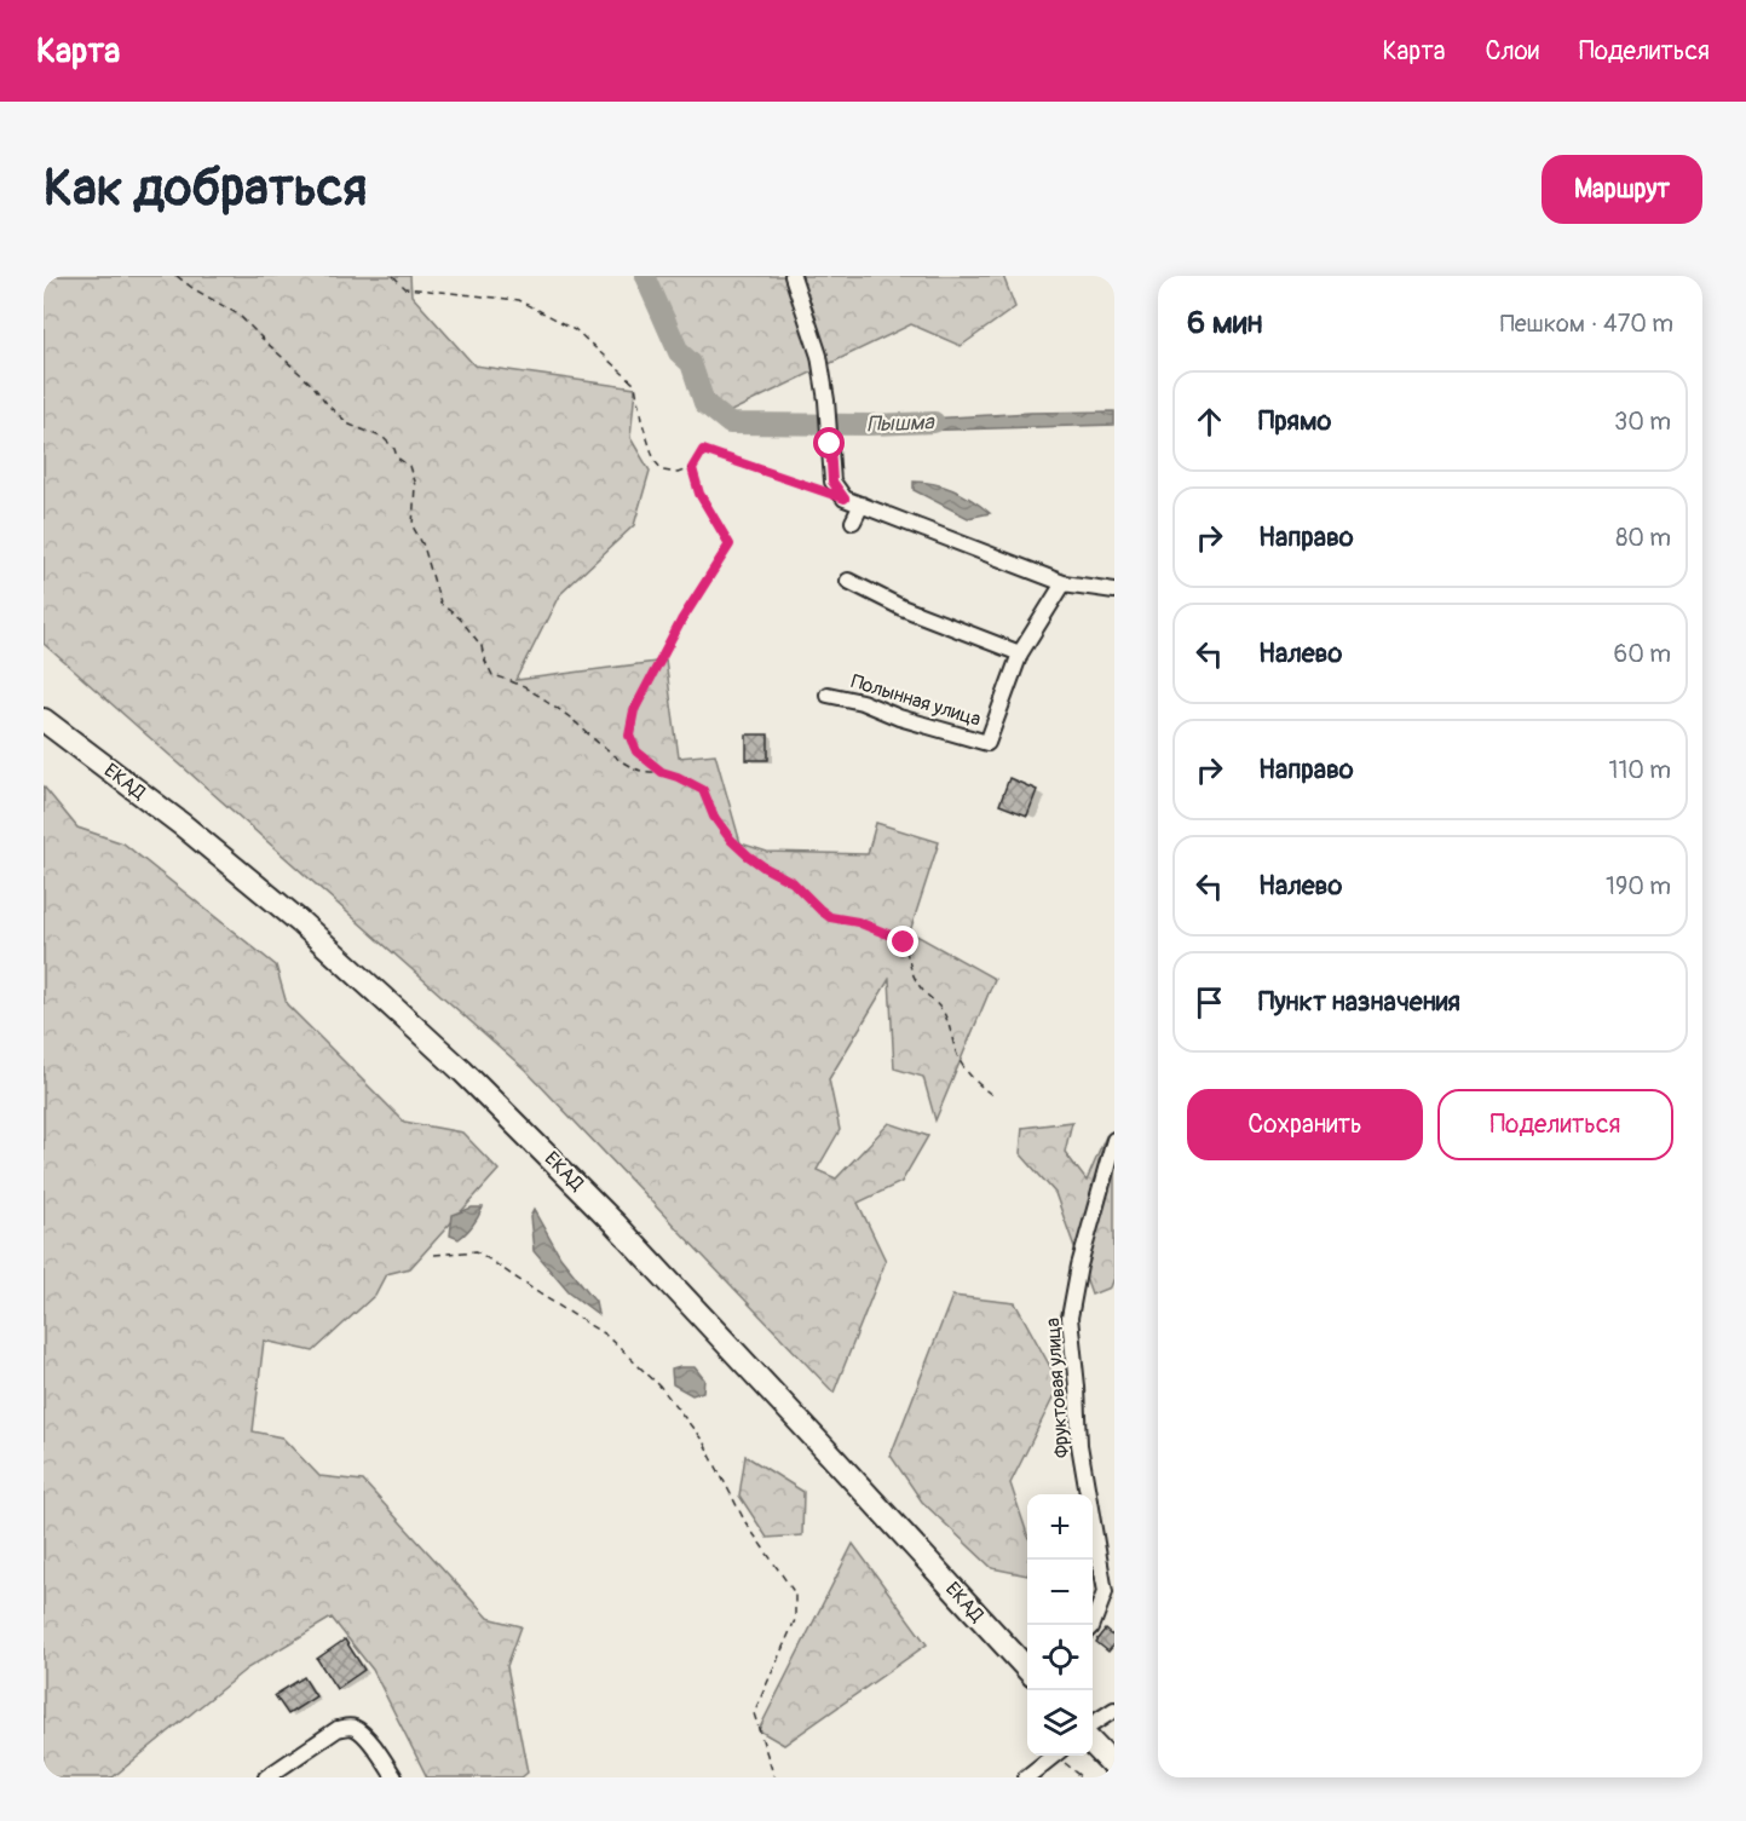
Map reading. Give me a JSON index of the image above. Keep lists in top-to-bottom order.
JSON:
{
  "streets": {
    "highway": ["ЕКАД"],
    "street": ["Полынная улица", "Фруктовая улица"]
  },
  "water": ["Пышма"],
  "page": {
    "header": "Карта",
    "nav": ["Карта", "Слои", "Поделиться"],
    "buttons": [
      "Маршрут",
      ["Сохранить", "Поделиться"]
    ],
    "title": "Как добраться",
    "heading": ["6 мин", "Пешком · 470 m"],
    "list": [
      ["Прямо", "30 m"],
      ["Направо", "80 m"],
      ["Налево", "60 m"],
      ["Направо", "110 m"],
      ["Налево", "190 m"],
      "Пункт назначения"
    ],
    "map_buttons": ["+", "−"]
  }
}
